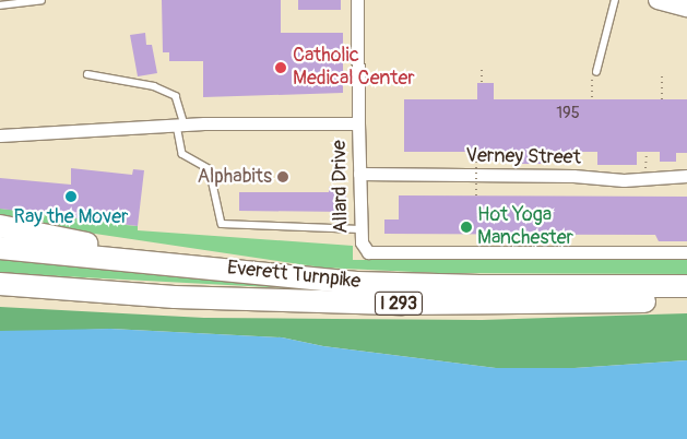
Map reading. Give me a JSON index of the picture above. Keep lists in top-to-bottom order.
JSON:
{
  "streets": {
    "highway": ["Everett Turnpike", "I 293"],
    "street": ["Verney Street", "Allard Drive"]
  },
  "crossings": [
    ["Verney Street", "Allard Drive"]
  ],
  "places": [
    "Catholic Medical Center",
    "Alphabits",
    "Ray the Mover",
    "Hot Yoga Manchester"
  ],
  "house_numbers": ["195"]
}
